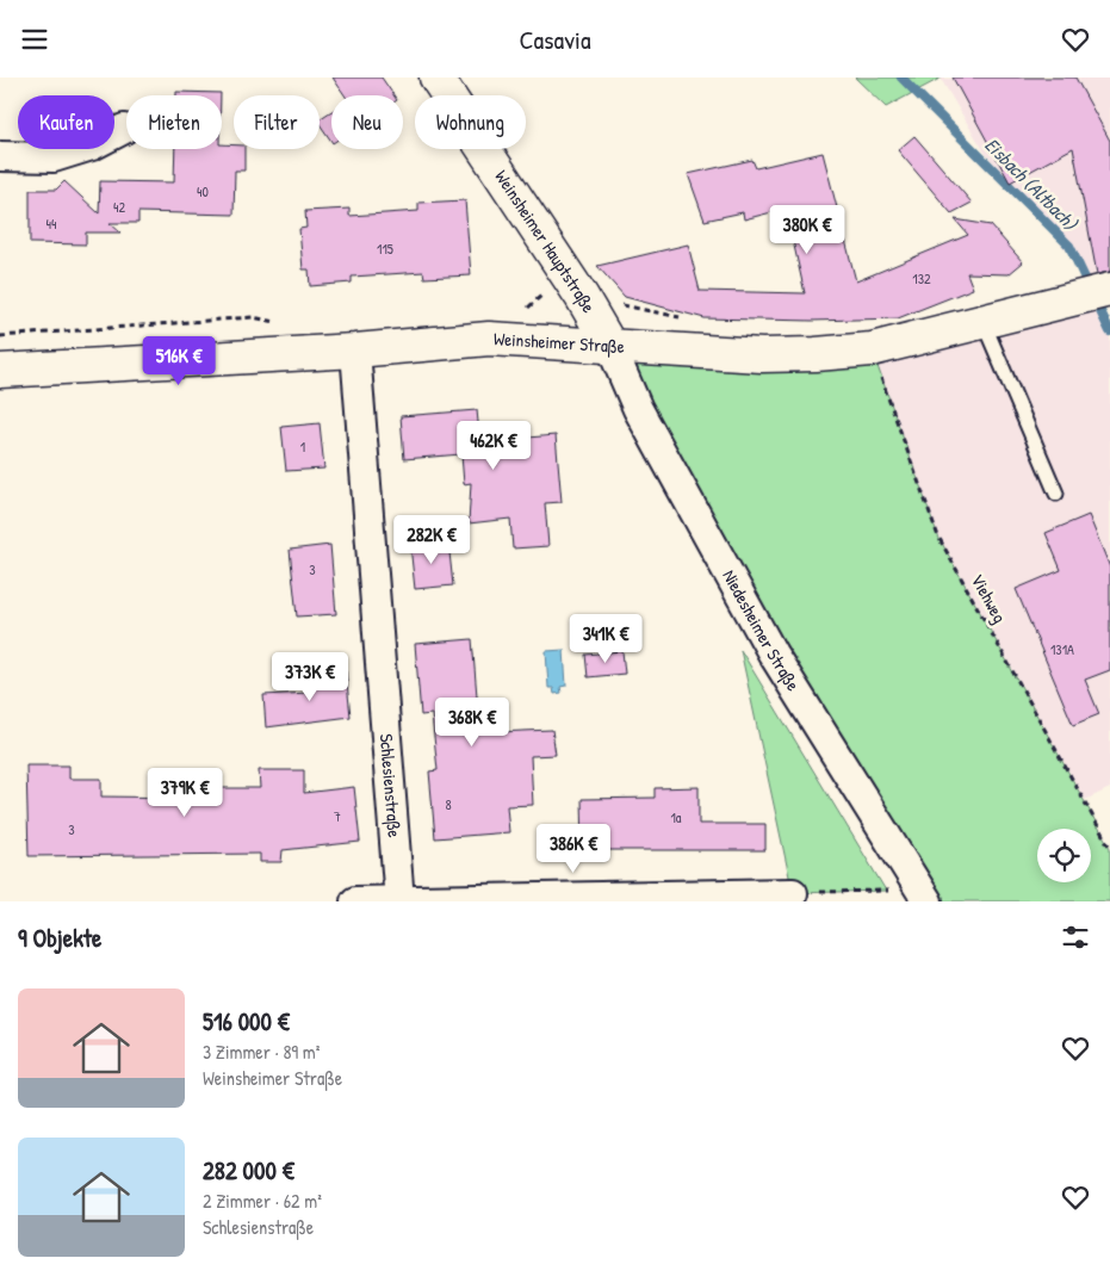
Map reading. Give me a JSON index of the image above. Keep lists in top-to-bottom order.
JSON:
{
  "streets": {
    "main road": ["Weinsheimer Hauptstraße", "Weinsheimer Straße"],
    "street": ["Niedesheimer Straße", "Schlesienstraße"],
    "path": ["Viehweg"]
  },
  "crossings": [
    ["Weinsheimer Hauptstraße", "Weinsheimer Straße"],
    ["Weinsheimer Hauptstraße", "Niedesheimer Straße"],
    ["Weinsheimer Straße", "Viehweg"],
    ["Weinsheimer Straße", "Niedesheimer Straße"],
    ["Weinsheimer Straße", "Schlesienstraße"]
  ],
  "water": ["Eisbach (Altbach)"],
  "house_numbers": [
    "40",
    "42",
    "44",
    "115",
    "132",
    "1",
    "3",
    "131A",
    "8",
    "7",
    "1a",
    "3"
  ],
  "page": {
    "header": "Casavia",
    "chip": [
      "Kaufen",
      "Mieten",
      "Filter",
      "Neu",
      "Wohnung"
    ],
    "price": [
      "380K €",
      "516K €",
      "462K €",
      "282K €",
      "341K €",
      "373K €",
      "368K €",
      "379K €",
      "386K €"
    ],
    "heading": "9 Objekte",
    "list": [
      {
        "name": "516 000 €",
        "note": "3 Zimmer · 89 m² · Weinsheimer Straße"
      },
      {
        "name": "282 000 €",
        "note": "2 Zimmer · 62 m² · Schlesienstraße"
      }
    ]
  }
}
